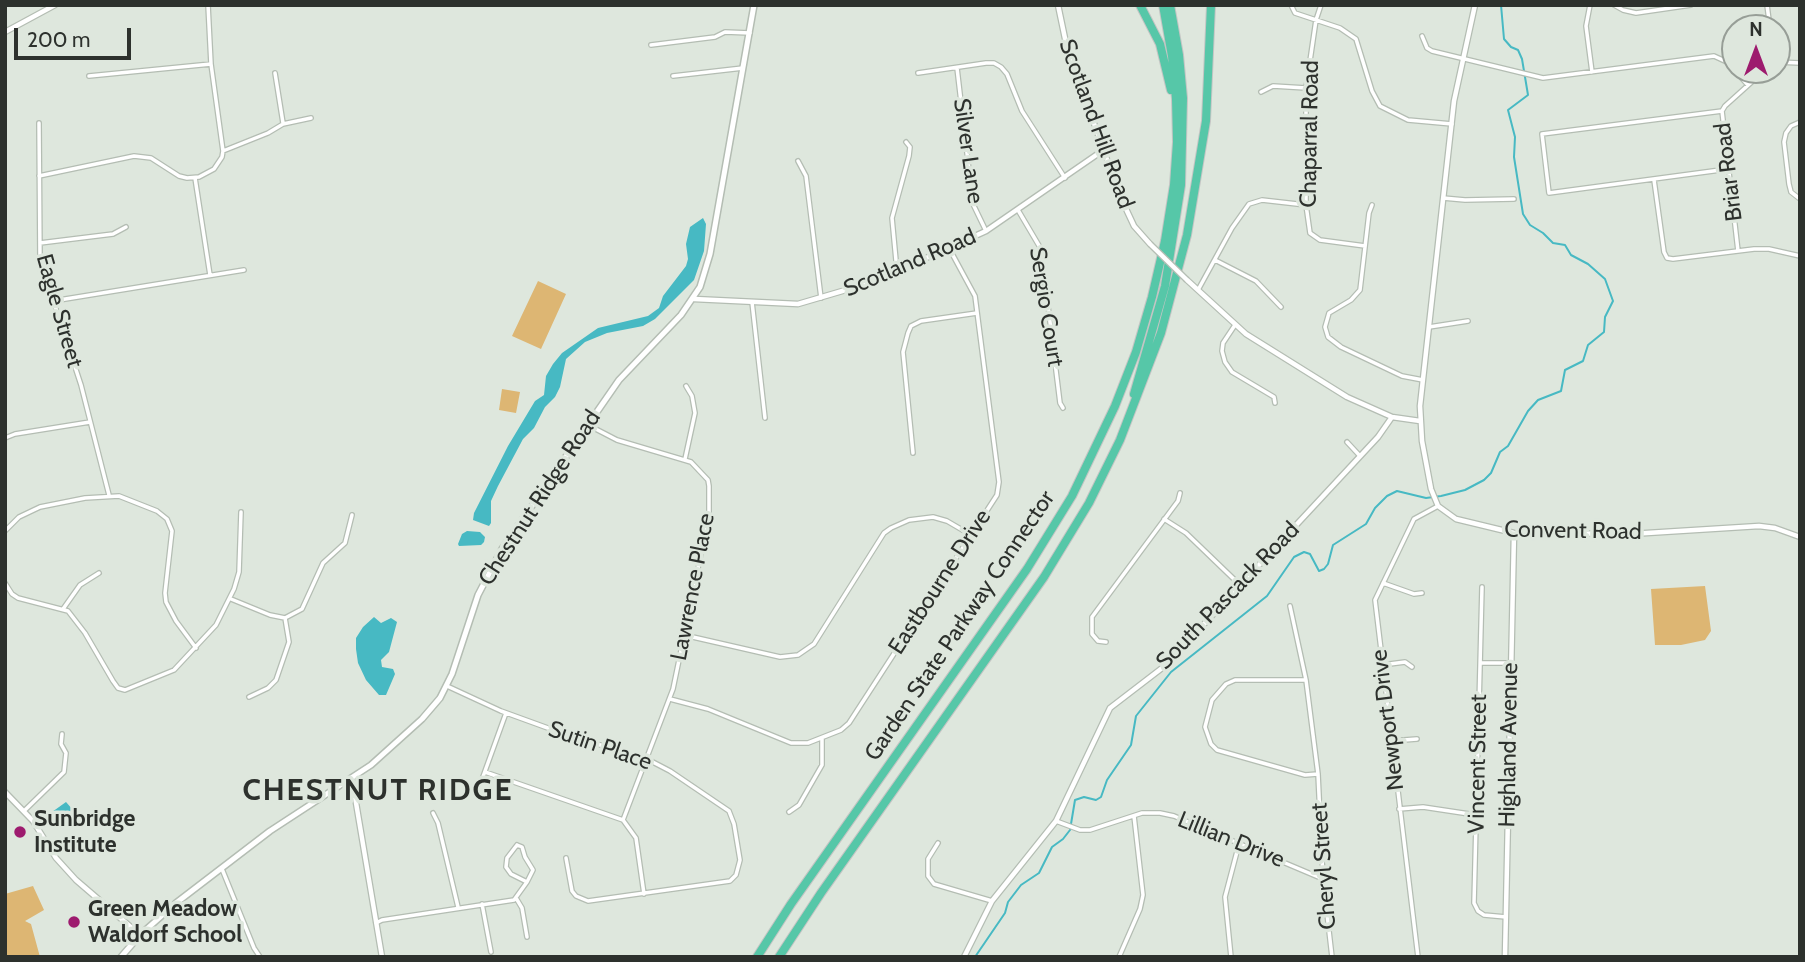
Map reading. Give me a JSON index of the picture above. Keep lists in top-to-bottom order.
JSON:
{
  "streets": {
    "highway": ["Garden State Parkway Connector"],
    "main road": ["Chestnut Ridge Road"],
    "street": [
      "Scotland Hill Road",
      "Chaparral Road",
      "Silver Lane",
      "Briar Road",
      "Scotland Road",
      "Sergio Court",
      "Eagle Street",
      "Convent Road",
      "Eastbourne Drive",
      "Lawrence Place",
      "South Pascack Road",
      "Newport Drive",
      "Highland Avenue",
      "Sutin Place",
      "Vincent Street",
      "Lillian Drive",
      "Cheryl Street"
    ]
  },
  "crossings": [
    ["Scotland Hill Road", "Scotland Road"],
    ["Scotland Hill Road", "South Pascack Road"],
    ["Silver Lane", "Scotland Road"],
    ["Scotland Road", "Sergio Court"],
    ["Scotland Road", "Chestnut Ridge Road"],
    ["Scotland Road", "Eastbourne Drive"],
    ["Chestnut Ridge Road", "Sutin Place"],
    ["Convent Road", "Newport Drive"],
    ["Convent Road", "Highland Avenue"],
    ["Eastbourne Drive", "Lawrence Place"],
    ["Lawrence Place", "Sutin Place"],
    ["South Pascack Road", "Lillian Drive"],
    ["Highland Avenue", "Vincent Street"],
    ["Lillian Drive", "Cheryl Street"]
  ],
  "districts": ["CHESTNUT RIDGE"],
  "places": ["Sunbridge Institute", "Green Meadow Waldorf School"],
  "scale_bar": "200 m",
  "north": "top"
}
